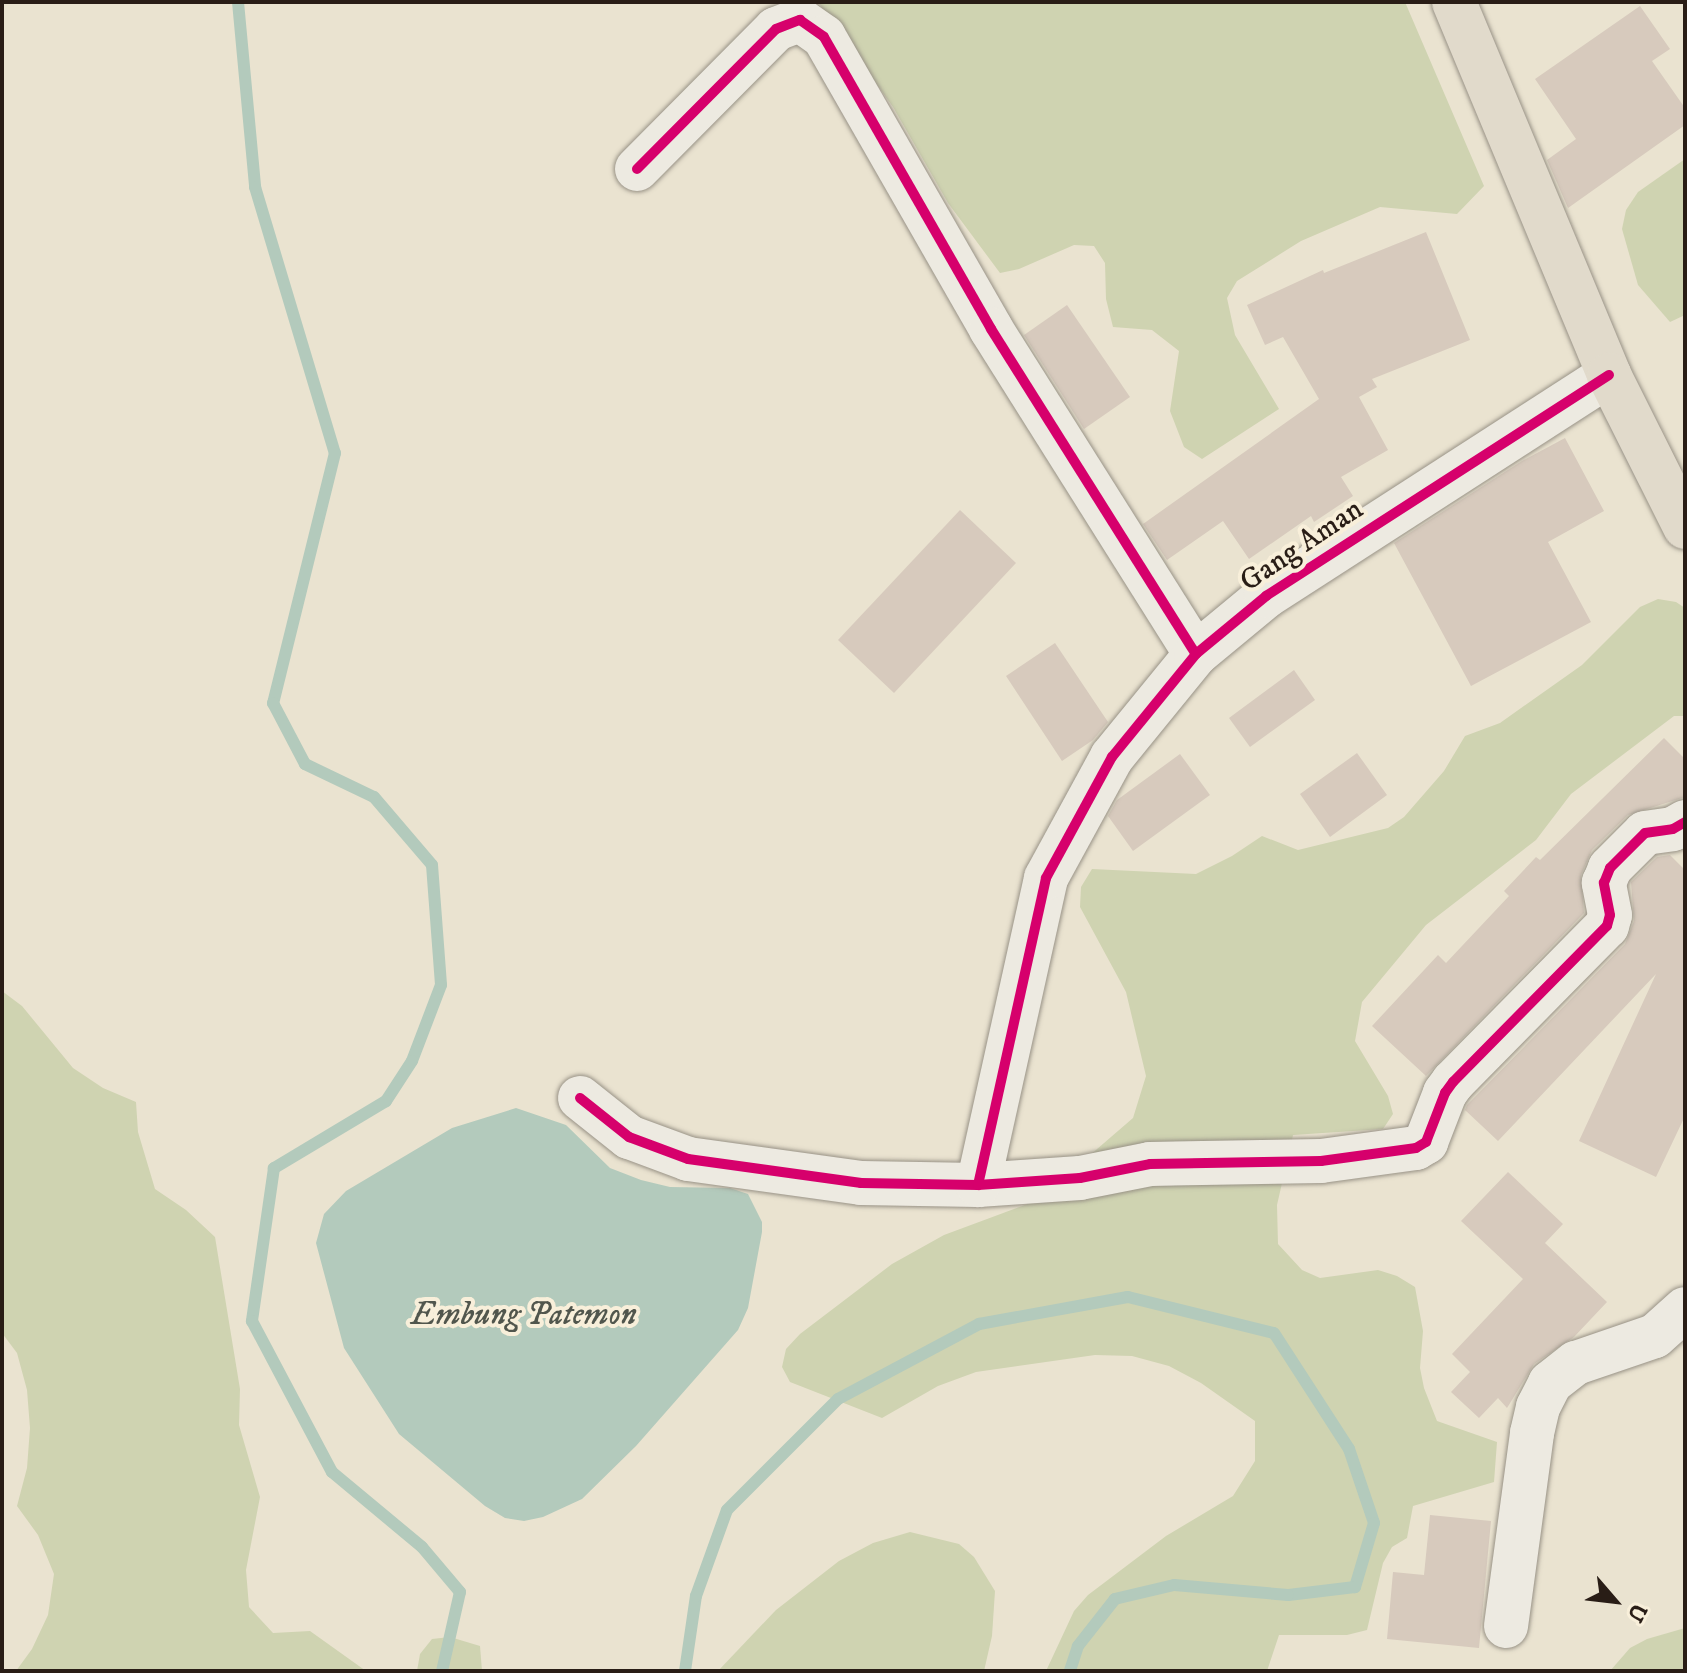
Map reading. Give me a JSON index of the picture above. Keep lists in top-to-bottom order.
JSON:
{
  "streets": {
    "street": ["Gang Aman"]
  },
  "water": ["Embung Patemon"],
  "north": "bottom right"
}
